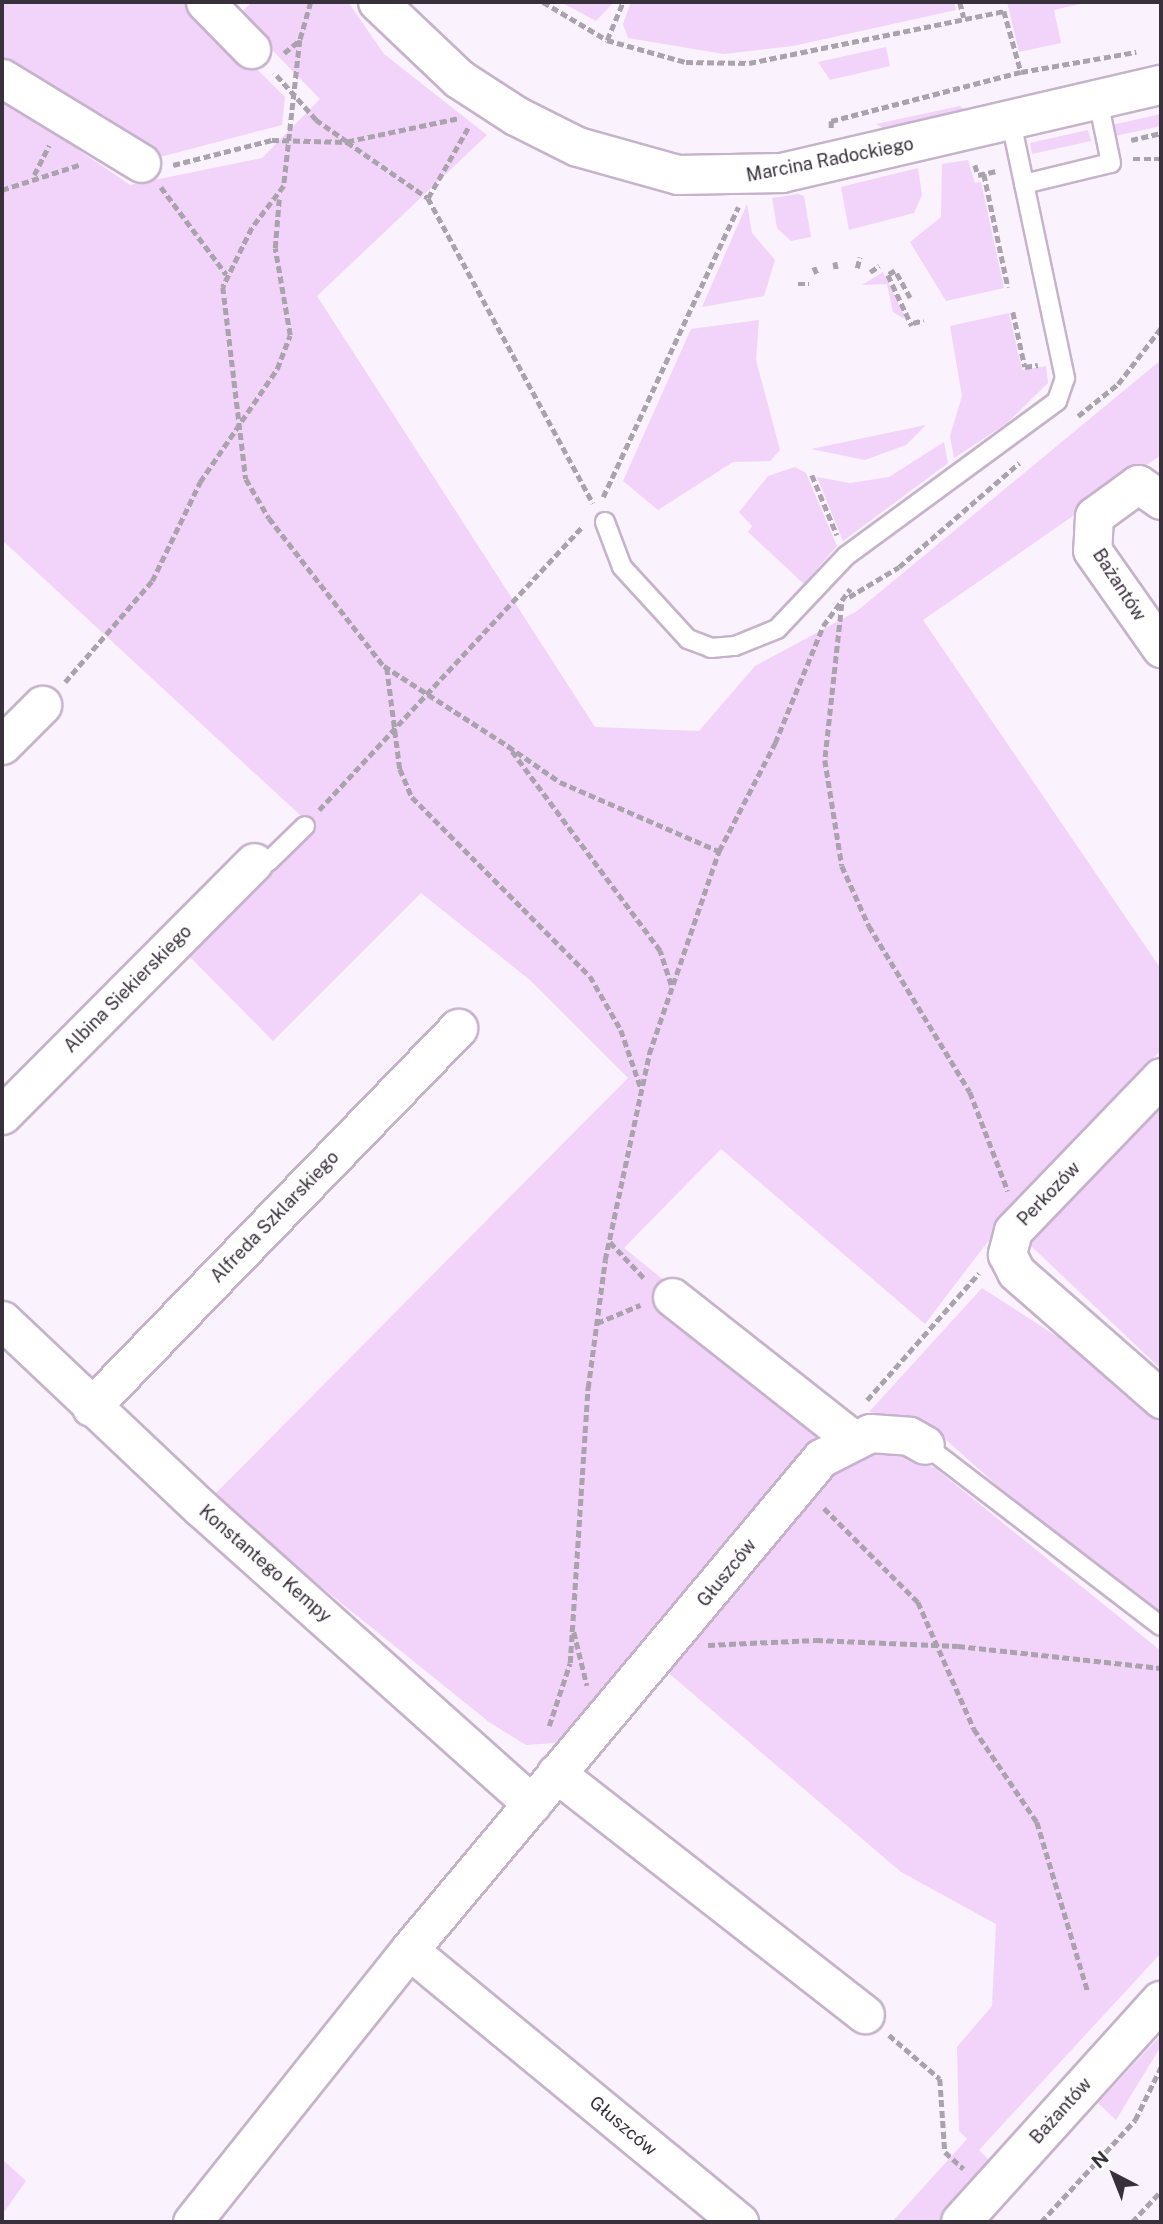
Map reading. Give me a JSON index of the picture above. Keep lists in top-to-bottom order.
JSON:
{
  "streets": {
    "street": [
      "Marcina Radockiego",
      "Bażantów",
      "Albina Siekierskiego",
      "Perkozów",
      "Alfreda Szklarskiego",
      "Konstantego Kempy",
      "Głuszców"
    ]
  },
  "crossings": [
    ["Alfreda Szklarskiego", "Konstantego Kempy"],
    ["Konstantego Kempy", "Głuszców"]
  ],
  "north": "top left"
}
